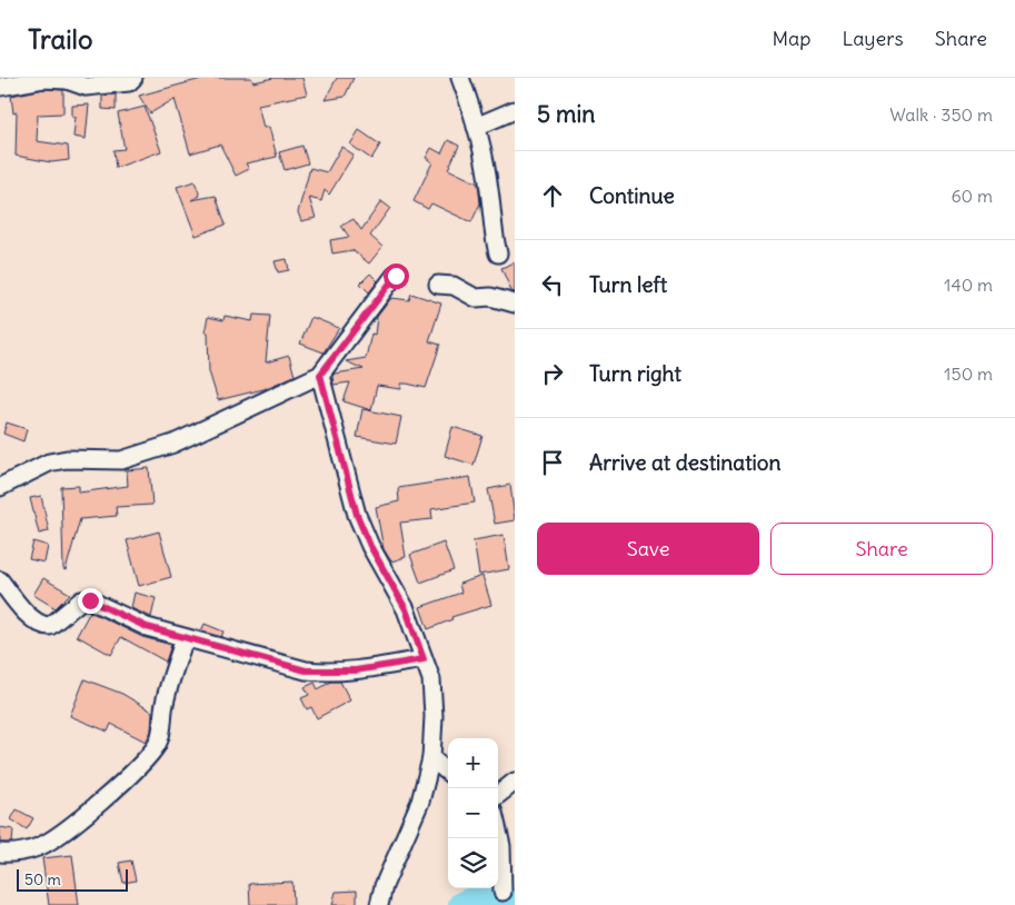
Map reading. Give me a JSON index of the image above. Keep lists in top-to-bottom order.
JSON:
{
  "scale_bar": "50 m",
  "page": {
    "header": "Trailo",
    "nav": ["Map", "Layers", "Share"],
    "heading": ["5 min", "Walk · 350 m"],
    "list": [
      ["Continue", "60 m"],
      ["Turn left", "140 m"],
      ["Turn right", "150 m"],
      "Arrive at destination"
    ],
    "buttons": ["Save", "Share"],
    "map_buttons": ["+", "−"],
    "scale": "50 m"
  }
}
